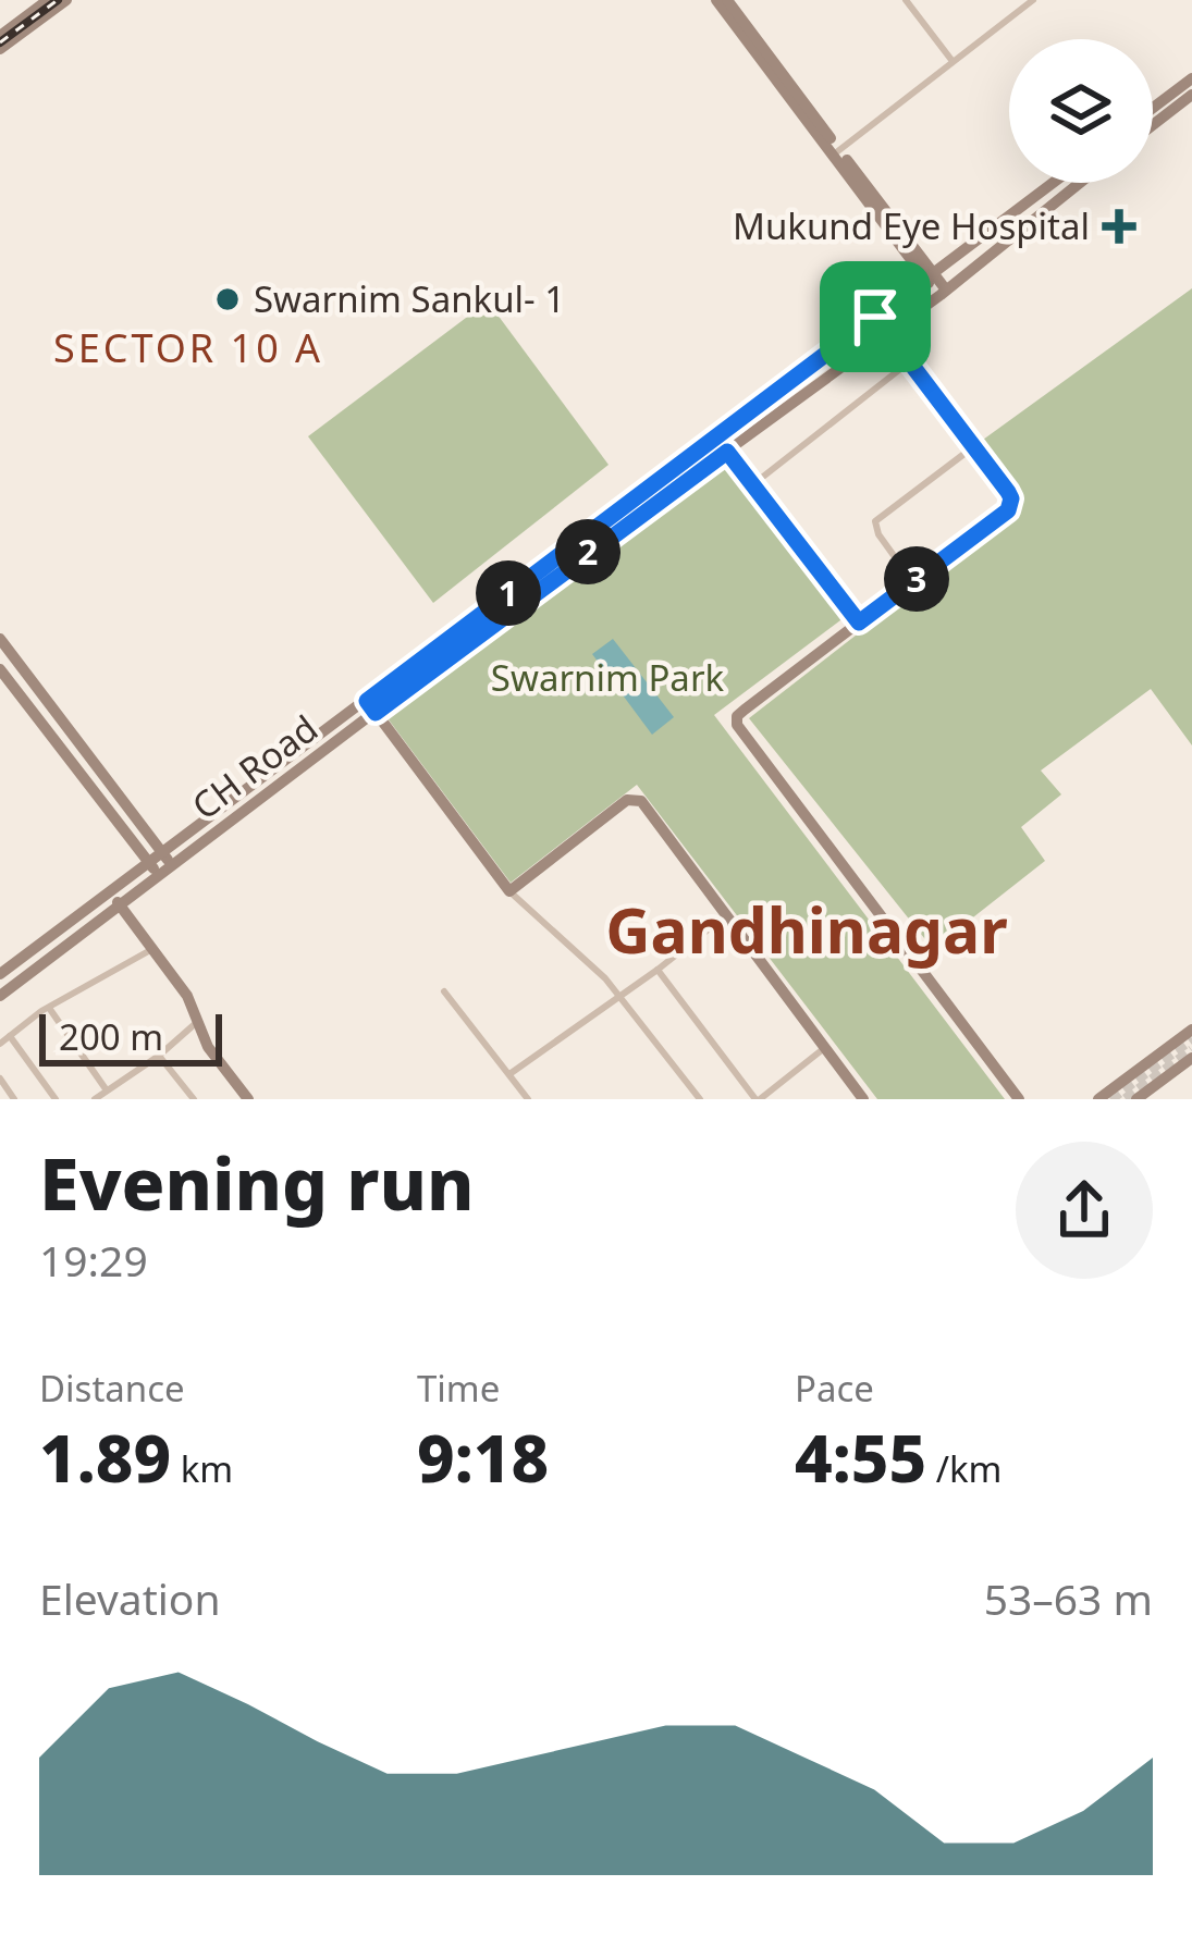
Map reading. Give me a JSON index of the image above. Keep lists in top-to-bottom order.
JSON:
{
  "streets": {
    "street": ["CH Road"]
  },
  "districts": ["SECTOR 10 A", "Gandhinagar"],
  "parks": ["Swarnim Park"],
  "places": {
    "health": ["Mukund Eye Hospital"],
    "other": ["Swarnim Sankul- 1"]
  },
  "scale_bar": "200 m",
  "page": {
    "pins": ["2", "3", "1"],
    "scale": "200 m",
    "heading": ["Evening run", "19:29"],
    "stats": [
      ["Distance", "1.89 km"],
      ["Time", "9:18"],
      ["Pace", "4:55 /km"]
    ],
    "chart": ["Elevation", "53–63 m"]
  }
}
